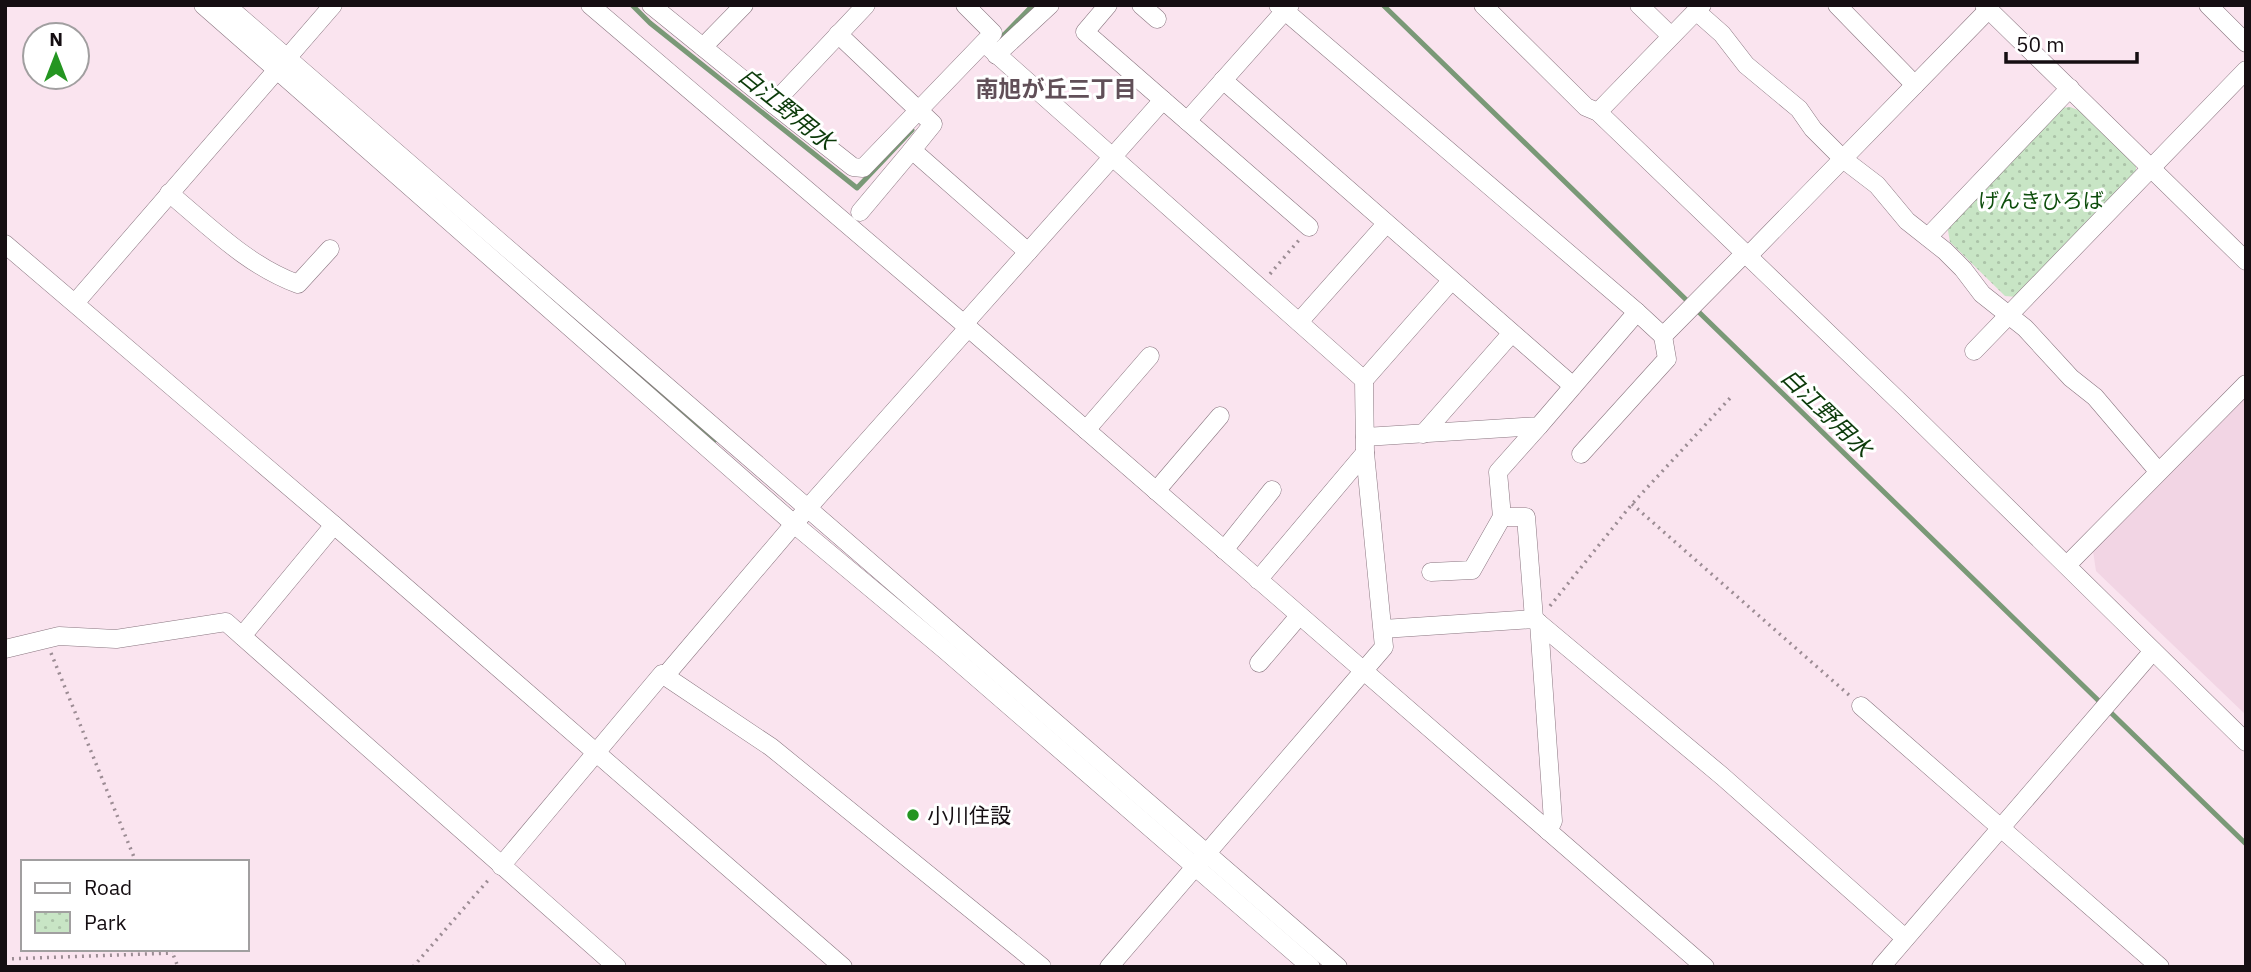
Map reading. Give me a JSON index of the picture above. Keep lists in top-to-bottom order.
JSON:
{
  "districts": ["南旭が丘三丁目"],
  "water": ["白江野用水"],
  "parks": ["げんきひろば"],
  "places": ["小川住設"],
  "legend": ["Road", "Park"],
  "scale_bar": "50 m",
  "north": "top"
}
